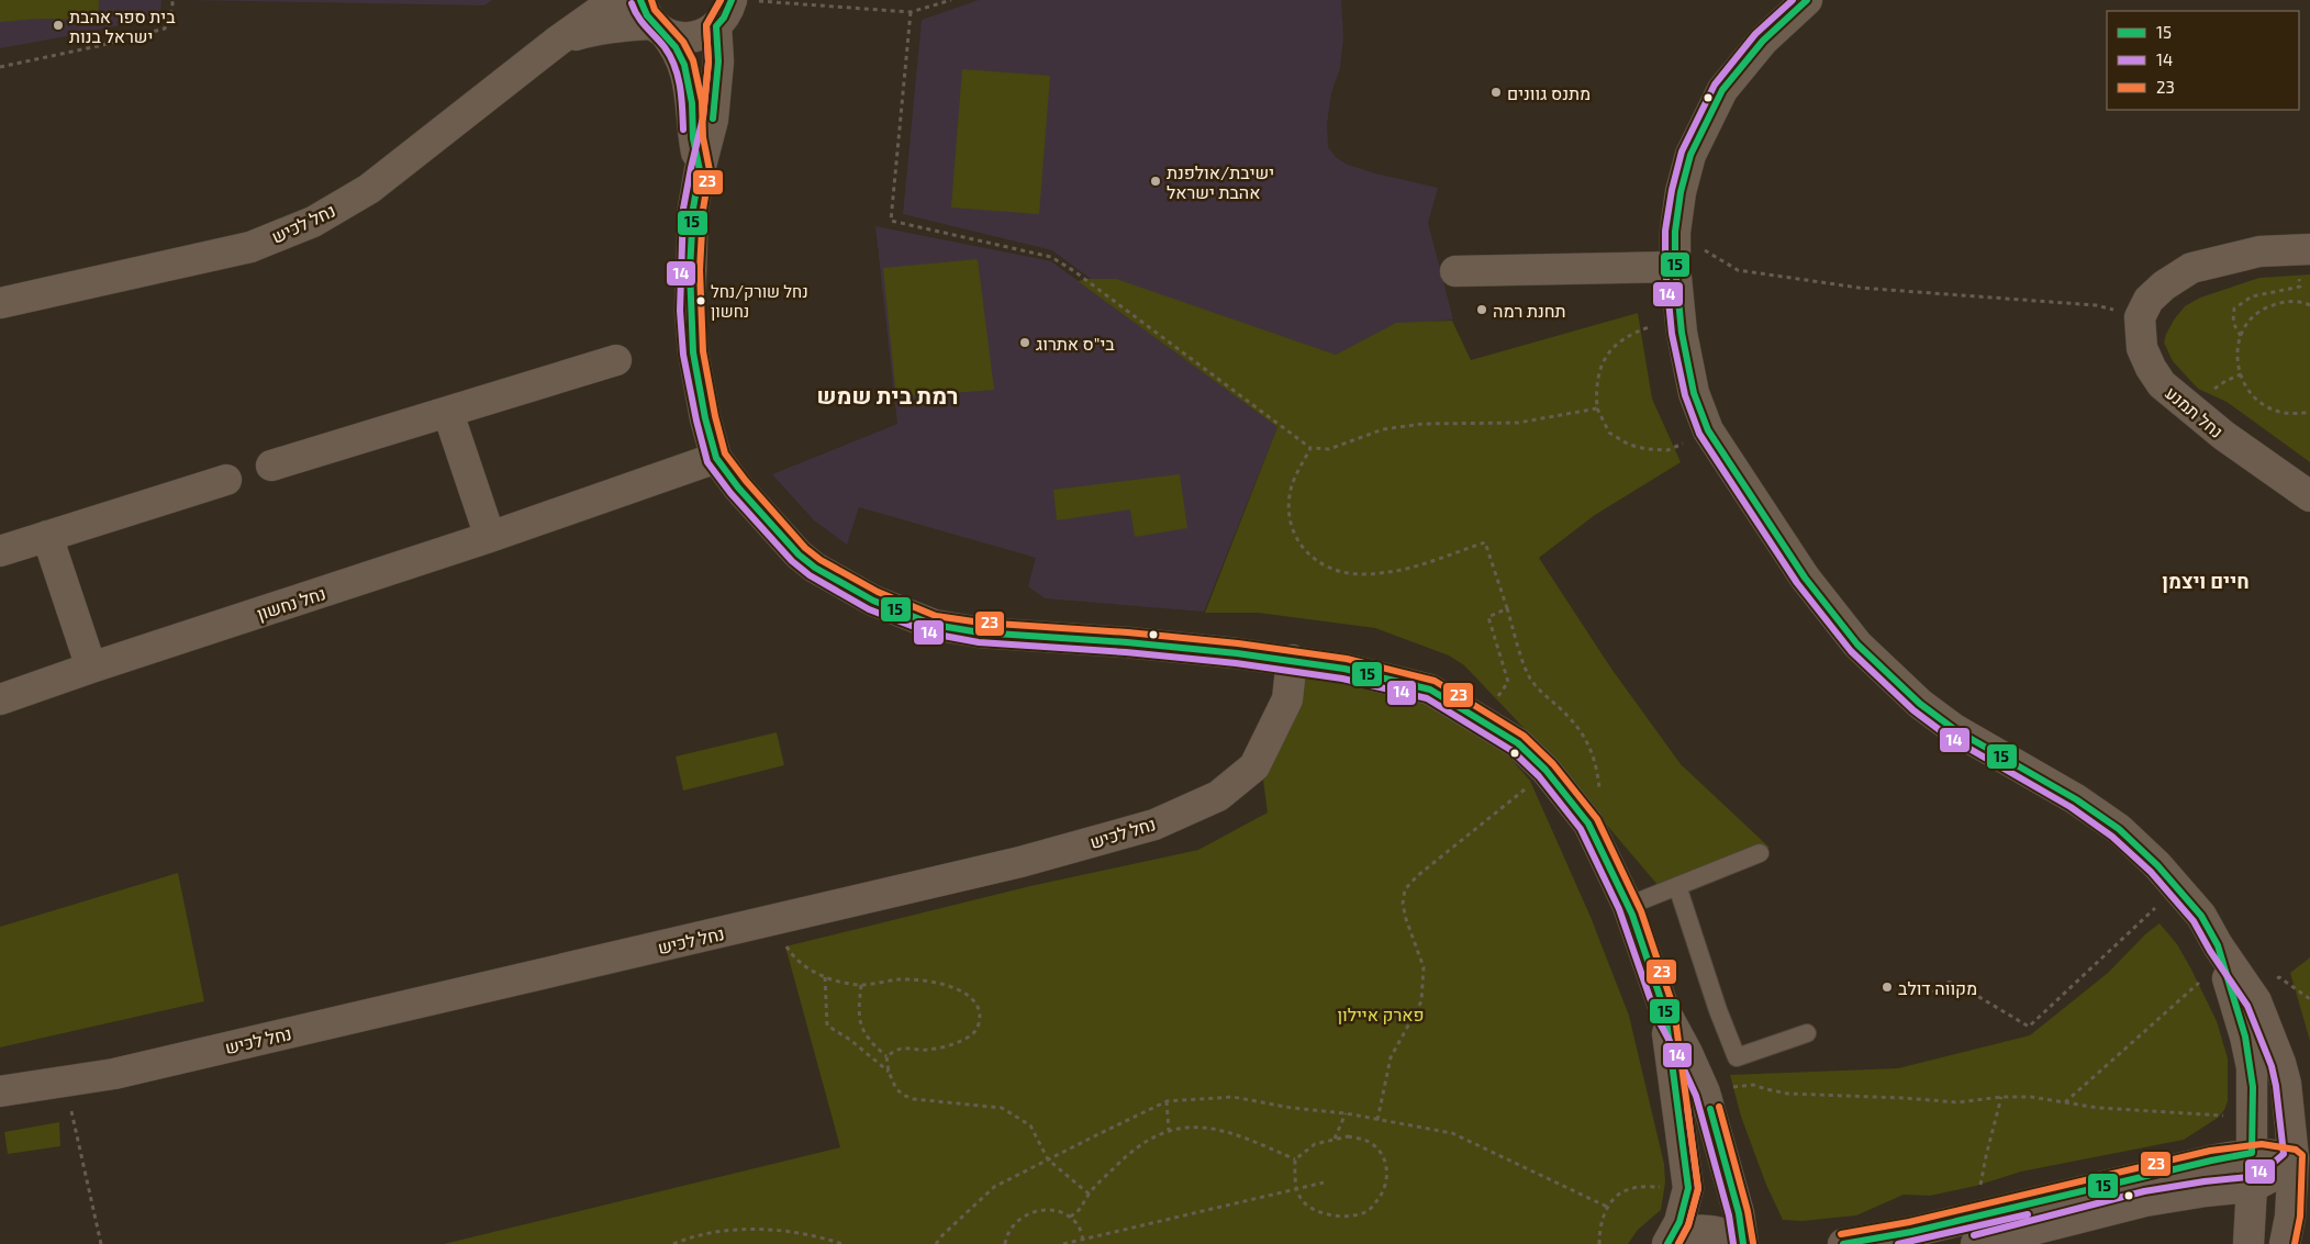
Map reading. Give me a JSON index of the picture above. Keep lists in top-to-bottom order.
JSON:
{
  "streets": {
    "street": ["נחל לכיש", "נחל תמנע", "נחל נחשון"]
  },
  "districts": ["רמת בית שמש", "חיים ויצמן"],
  "parks": ["פארק איילון"],
  "places": [
    "בית ספר אהבת ישראל בנות",
    "מתנס גוונים",
    "ישיבת/אולפנת אהבת ישראל",
    "נחל שורק/נחל נחשון",
    "תחנת רמה",
    "בי\"ס אתרוג",
    "מקווה דולב"
  ],
  "lines": ["transit line 15", "transit line 14", "transit line 23"],
  "legend": ["15", "14", "23"]
}
